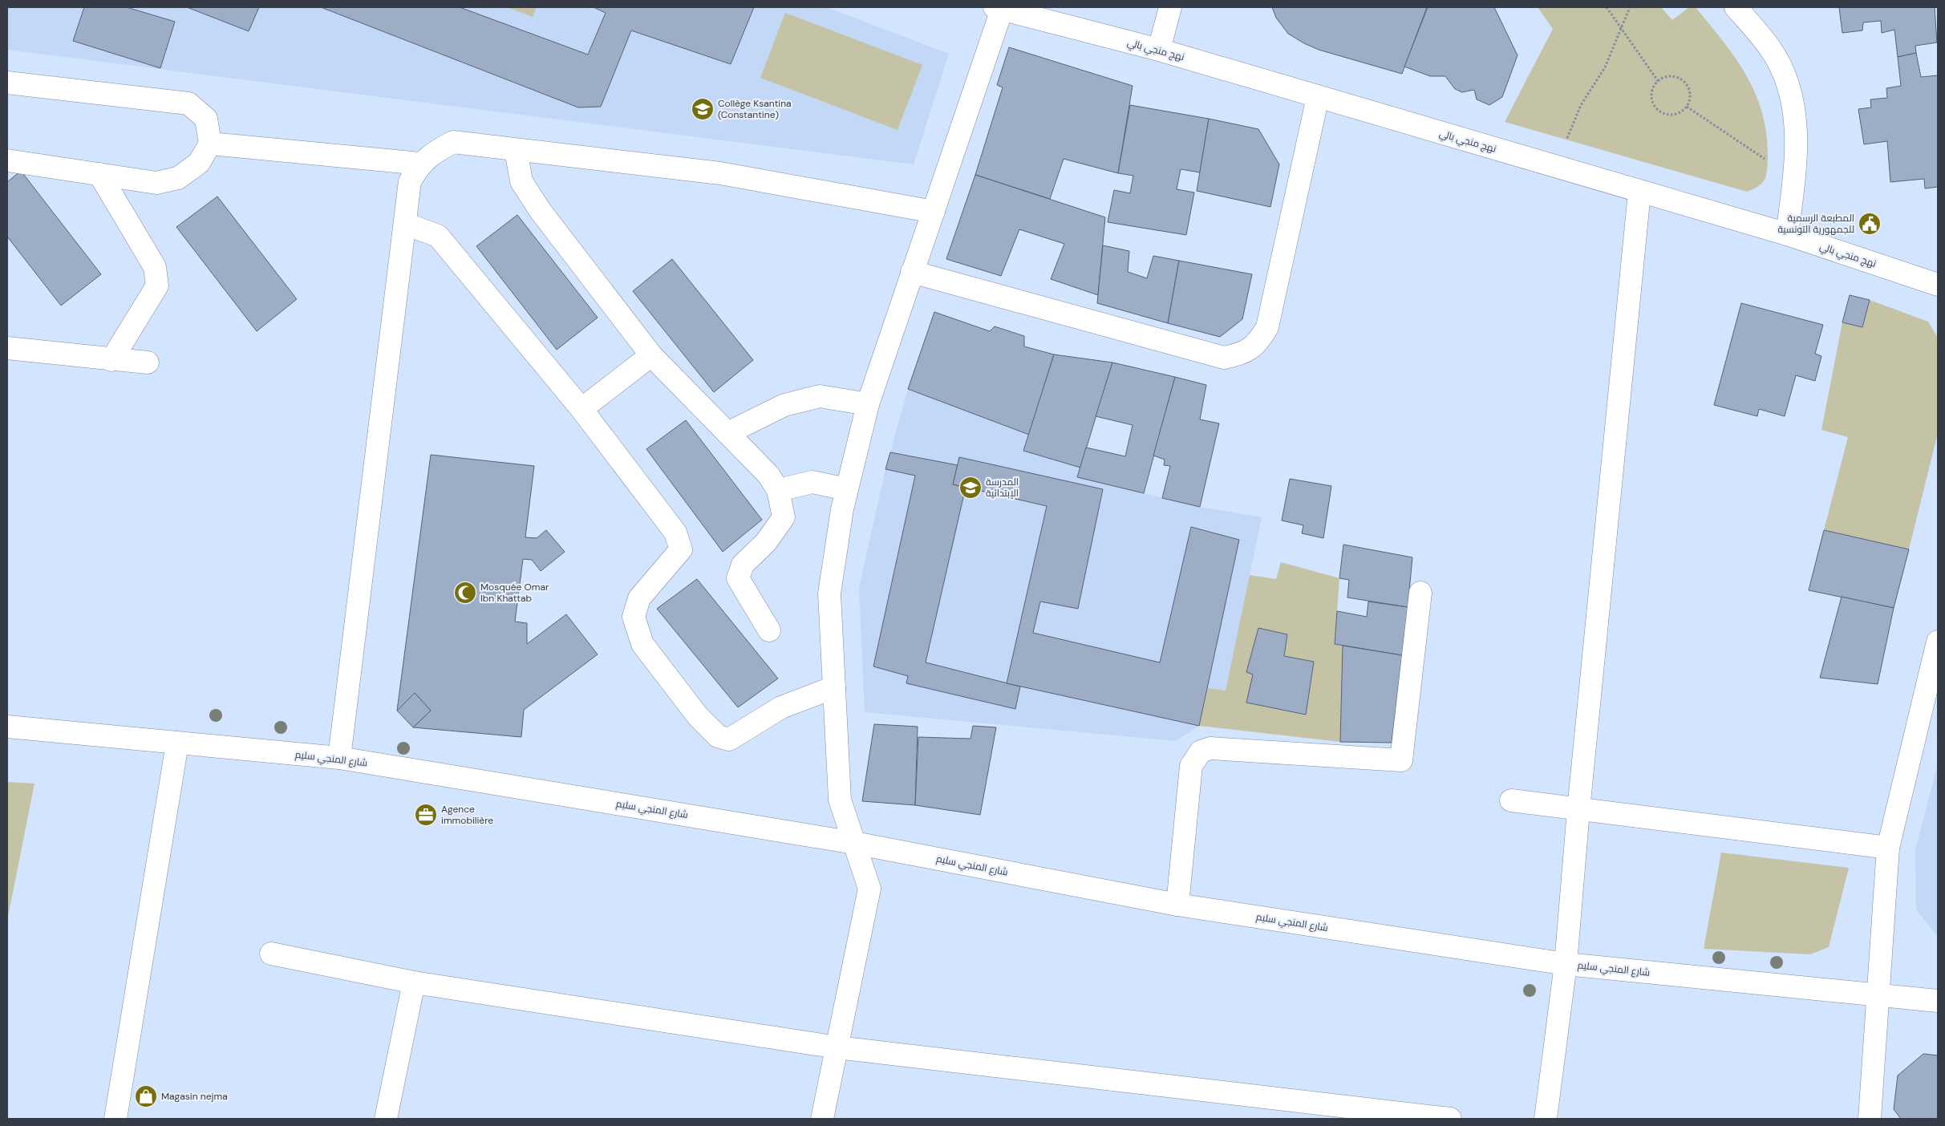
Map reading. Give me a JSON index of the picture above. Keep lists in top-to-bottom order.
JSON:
{
  "streets": {
    "street": ["نهج منجي بالي", "شارع المنجي سليم"]
  },
  "places": {
    "school or university": ["Collège Ksantina (Constantine)", "المدرسة الإبتدائية"],
    "public building": ["المطبعة الرسمية للجمهورية التونسية"],
    "mosque": ["Mosquée Omar Ibn Khattab"],
    "office": ["Agence immobilière"],
    "shop": ["Magasin nejma"]
  }
}
